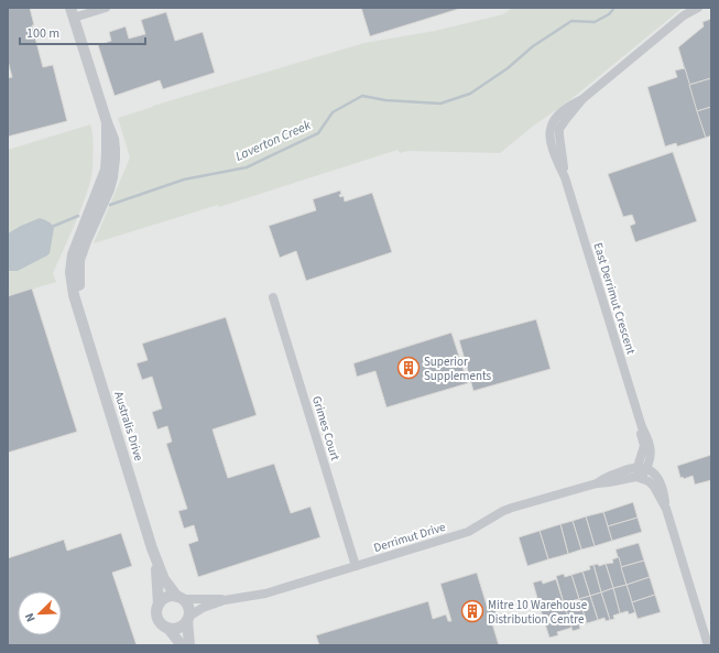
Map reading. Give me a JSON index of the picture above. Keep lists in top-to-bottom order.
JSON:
{
  "streets": {
    "street": [
      "East Derrimut Crescent",
      "Australis Drive",
      "Grimes Court",
      "Derrimut Drive"
    ]
  },
  "crossings": [
    ["East Derrimut Crescent", "Derrimut Drive"],
    ["Australis Drive", "Derrimut Drive"],
    ["Grimes Court", "Derrimut Drive"]
  ],
  "water": ["Laverton Creek"],
  "places": {
    "building": ["Superior Supplements", "Mitre 10 Warehouse Distribution Centre"]
  },
  "scale_bar": "100 m",
  "north": "bottom left"
}
